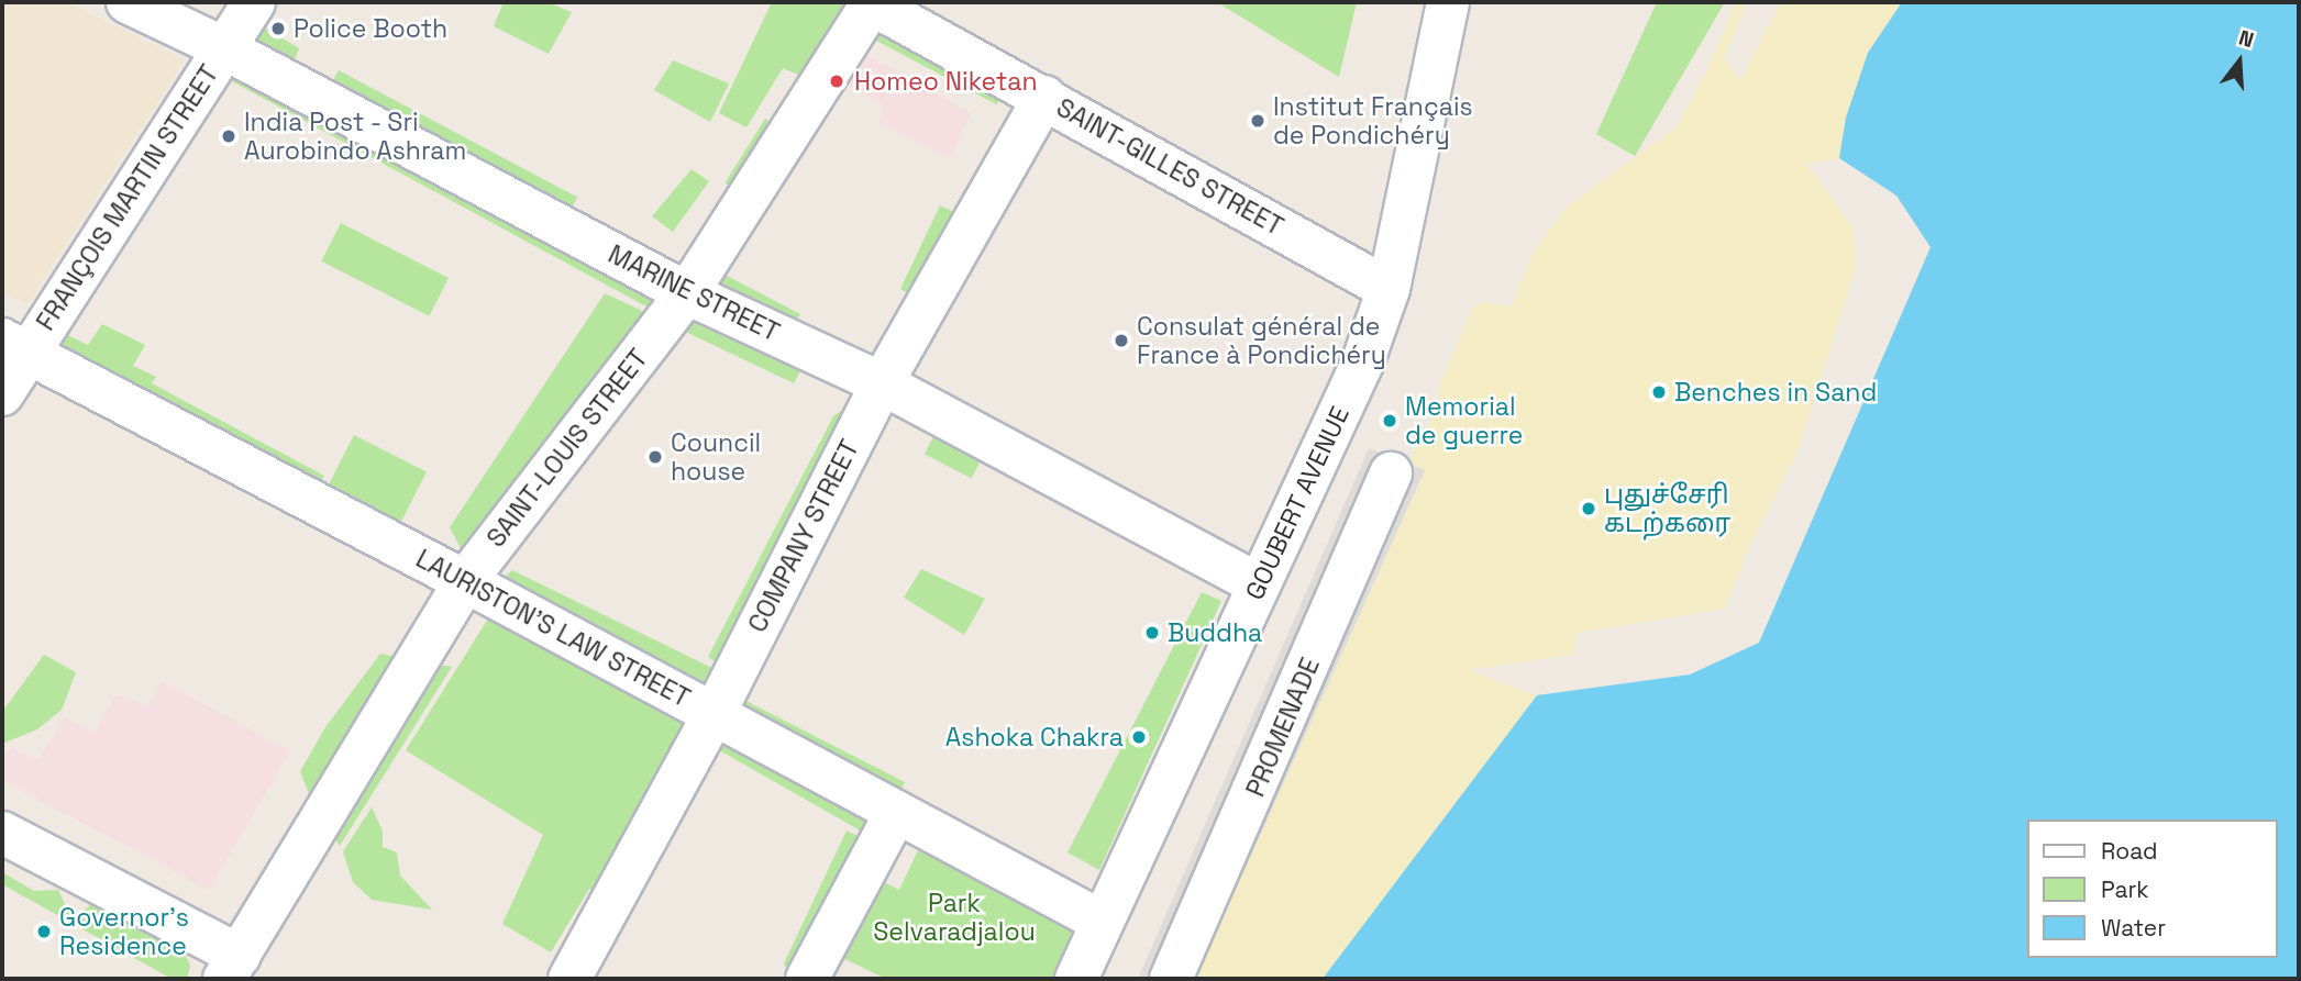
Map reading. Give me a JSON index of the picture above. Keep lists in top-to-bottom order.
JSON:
{
  "streets": {
    "street": [
      "SAINT-GILLES STREET",
      "FRANÇOIS MARTIN STREET",
      "MARINE STREET",
      "SAINT-LOUIS STREET",
      "GOUBERT AVENUE",
      "COMPANY STREET",
      "LAURISTON'S LAW STREET",
      "PROMENADE"
    ]
  },
  "crossings": [
    ["SAINT-GILLES STREET", "SAINT-LOUIS STREET"],
    ["SAINT-GILLES STREET", "GOUBERT AVENUE"],
    ["SAINT-GILLES STREET", "COMPANY STREET"],
    ["FRANÇOIS MARTIN STREET", "MARINE STREET"],
    ["FRANÇOIS MARTIN STREET", "LAURISTON'S LAW STREET"],
    ["MARINE STREET", "SAINT-LOUIS STREET"],
    ["MARINE STREET", "GOUBERT AVENUE"],
    ["MARINE STREET", "COMPANY STREET"],
    ["SAINT-LOUIS STREET", "LAURISTON'S LAW STREET"],
    ["GOUBERT AVENUE", "LAURISTON'S LAW STREET"],
    ["COMPANY STREET", "LAURISTON'S LAW STREET"]
  ],
  "parks": ["Park Selvaradjalou"],
  "places": [
    "Police Booth",
    "Homeo Niketan",
    "Institut Français de Pondichéry",
    "India Post - Sri Aurobindo Ashram",
    "Consulat général de France à Pondichéry",
    "Benches in Sand",
    "Memorial de guerre",
    "Council house",
    "புதுச்சேரி கடற்கரை",
    "Buddha",
    "Ashoka Chakra",
    "Governor's Residence"
  ],
  "legend": ["Road", "Park", "Water"],
  "north": "top"
}
